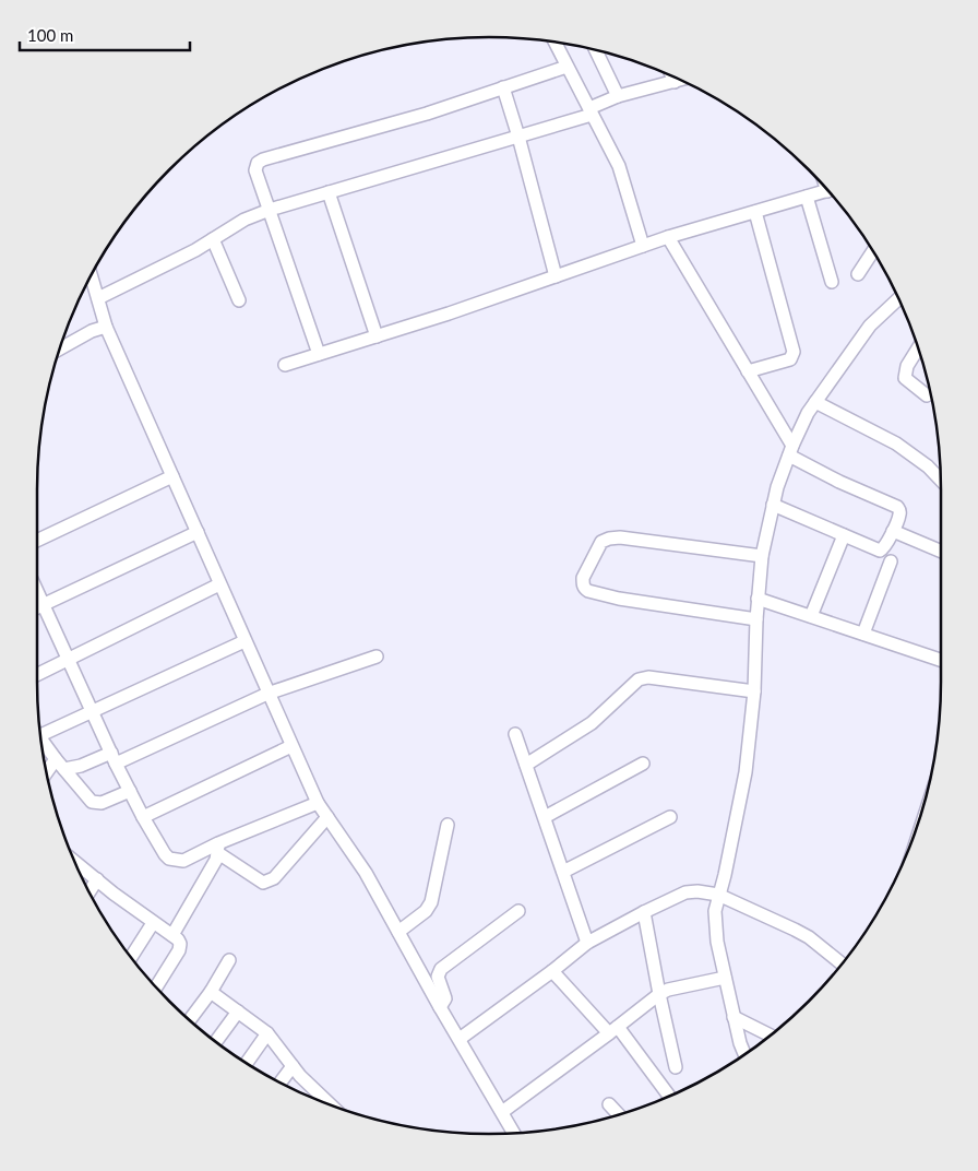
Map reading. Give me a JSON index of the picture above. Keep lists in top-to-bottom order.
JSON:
{
  "scale_bar": "100 m"
}
